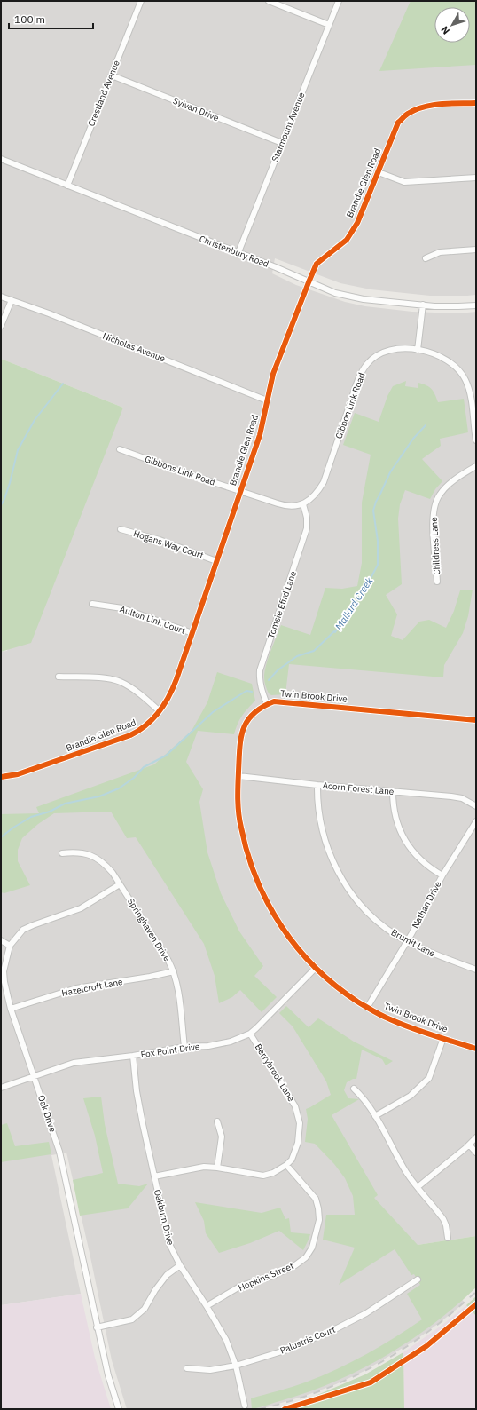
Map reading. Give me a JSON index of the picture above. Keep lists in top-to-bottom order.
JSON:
{
  "streets": {
    "street": [
      "Crestland Avenue",
      "Sylvan Drive",
      "Starmount Avenue",
      "Brandie Glen Road",
      "Christenbury Road",
      "Nicholas Avenue",
      "Gibbon Link Road",
      "Gibbons Link Road",
      "Hogans Way Court",
      "Childress Lane",
      "Tomsie Efird Lane",
      "Aulton Link Court",
      "Twin Brook Drive",
      "Acorn Forest Lane",
      "Nathan Drive",
      "Springhaven Drive",
      "Brumit Lane",
      "Hazelcroft Lane",
      "Fox Point Drive",
      "Berrybrook Lane",
      "Oak Drive",
      "Oakburn Drive",
      "Hopkins Street",
      "Palustris Court"
    ]
  },
  "crossings": [
    ["Crestland Avenue", "Sylvan Drive"],
    ["Crestland Avenue", "Christenbury Road"],
    ["Sylvan Drive", "Starmount Avenue"],
    ["Starmount Avenue", "Christenbury Road"],
    ["Brandie Glen Road", "Christenbury Road"],
    ["Brandie Glen Road", "Nicholas Avenue"],
    ["Brandie Glen Road", "Gibbons Link Road"],
    ["Brandie Glen Road", "Hogans Way Court"],
    ["Brandie Glen Road", "Aulton Link Court"],
    ["Gibbon Link Road", "Tomsie Efird Lane"],
    ["Tomsie Efird Lane", "Twin Brook Drive"],
    ["Twin Brook Drive", "Acorn Forest Lane"],
    ["Twin Brook Drive", "Nathan Drive"],
    ["Twin Brook Drive", "Fox Point Drive"],
    ["Acorn Forest Lane", "Brumit Lane"],
    ["Nathan Drive", "Brumit Lane"],
    ["Springhaven Drive", "Hazelcroft Lane"],
    ["Springhaven Drive", "Fox Point Drive"],
    ["Springhaven Drive", "Oak Drive"],
    ["Hazelcroft Lane", "Oak Drive"],
    ["Fox Point Drive", "Berrybrook Lane"],
    ["Fox Point Drive", "Oak Drive"],
    ["Fox Point Drive", "Oakburn Drive"],
    ["Berrybrook Lane", "Hopkins Street"],
    ["Oakburn Drive", "Hopkins Street"],
    ["Oakburn Drive", "Palustris Court"]
  ],
  "water": ["Mallard Creek"],
  "scale_bar": "100 m",
  "north": "bottom left"
}
